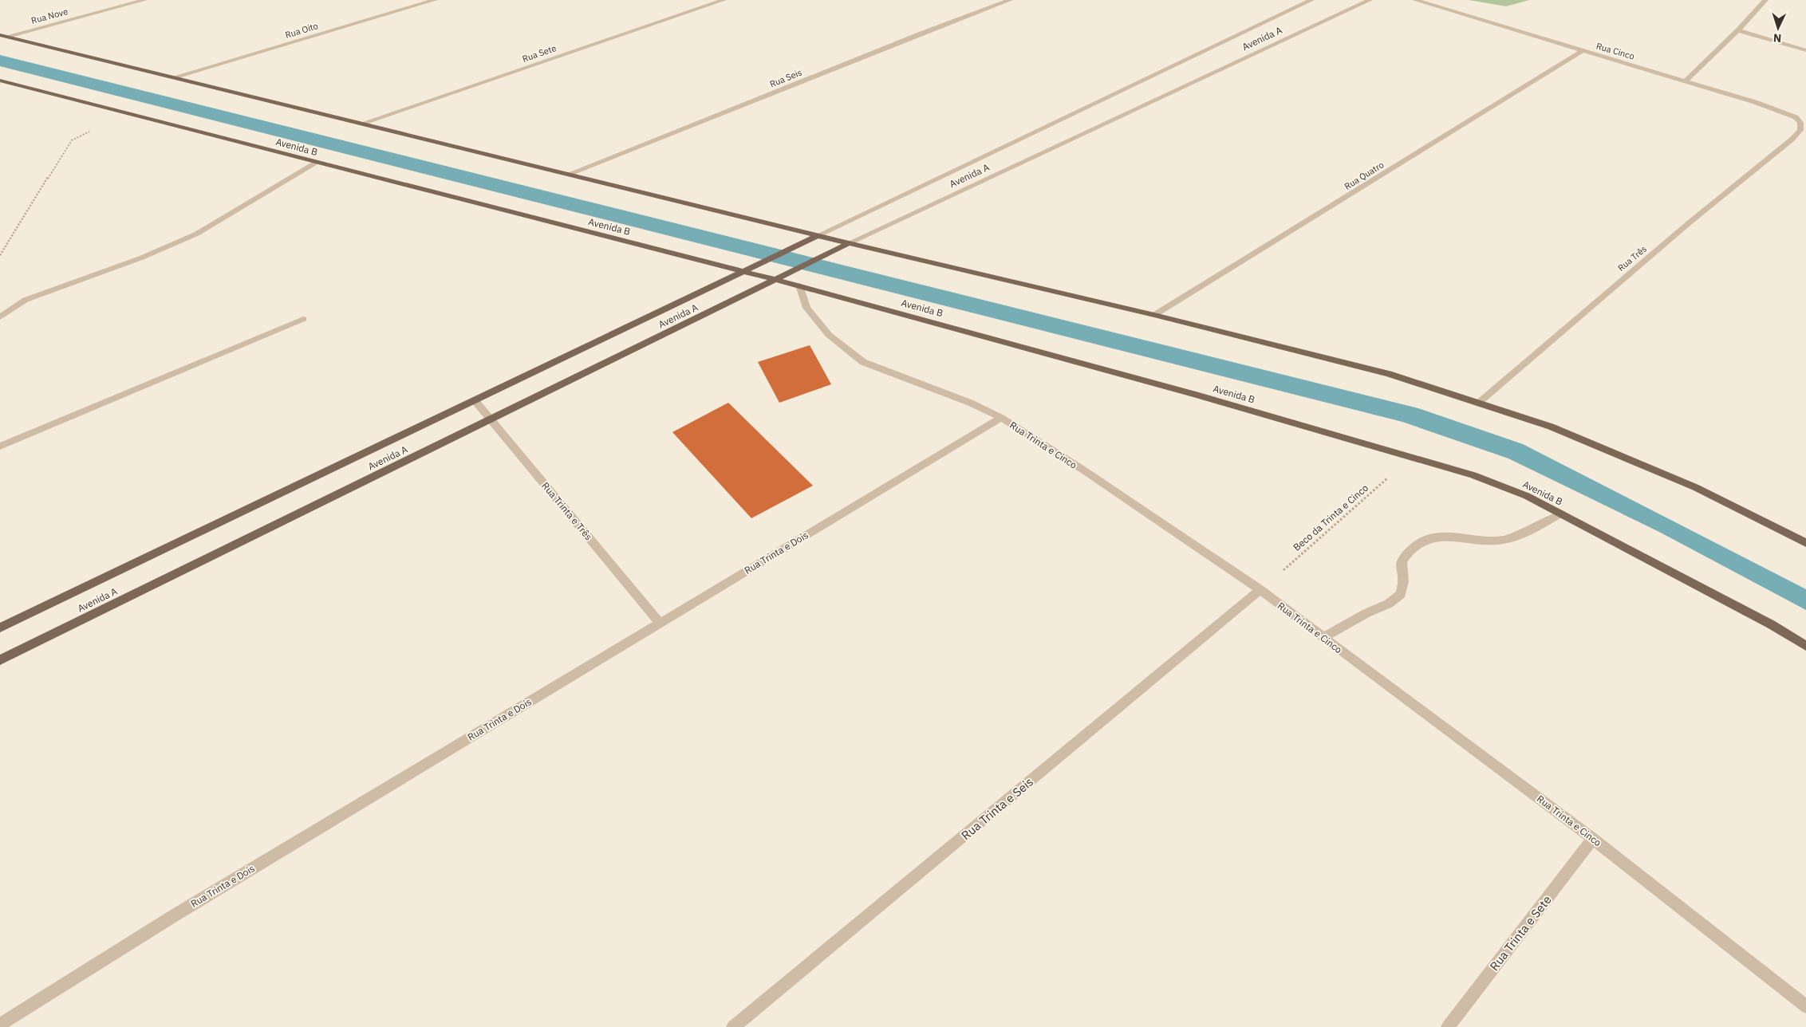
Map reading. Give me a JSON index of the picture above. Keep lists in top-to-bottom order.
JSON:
{
  "streets": {
    "main road": ["Avenida A", "Avenida B"],
    "street": [
      "Rua Nove",
      "Rua Oito",
      "Rua Cinco",
      "Rua Sete",
      "Rua Seis",
      "Rua Quatro",
      "Rua Três",
      "Rua Trinta e Cinco",
      "Rua Trinta e Três",
      "Rua Trinta e Dois",
      "Rua Trinta e Seis",
      "Rua Trinta e Sete"
    ],
    "path": ["Beco da Trinta e Cinco"]
  },
  "crossings": [
    ["Avenida A", "Avenida B"],
    ["Avenida A", "Rua Trinta e Três"],
    ["Rua Cinco", "Rua Quatro"],
    ["Rua Cinco", "Rua Três"],
    ["Avenida B", "Rua Trinta e Cinco"],
    ["Avenida B", "Beco da Trinta e Cinco"],
    ["Rua Trinta e Cinco", "Beco da Trinta e Cinco"],
    ["Rua Trinta e Cinco", "Rua Trinta e Dois"],
    ["Rua Trinta e Cinco", "Rua Trinta e Seis"],
    ["Rua Trinta e Cinco", "Rua Trinta e Sete"],
    ["Rua Trinta e Três", "Rua Trinta e Dois"],
    ["Beco da Trinta e Cinco", "Rua Trinta e Seis"]
  ],
  "north": "bottom"
}
